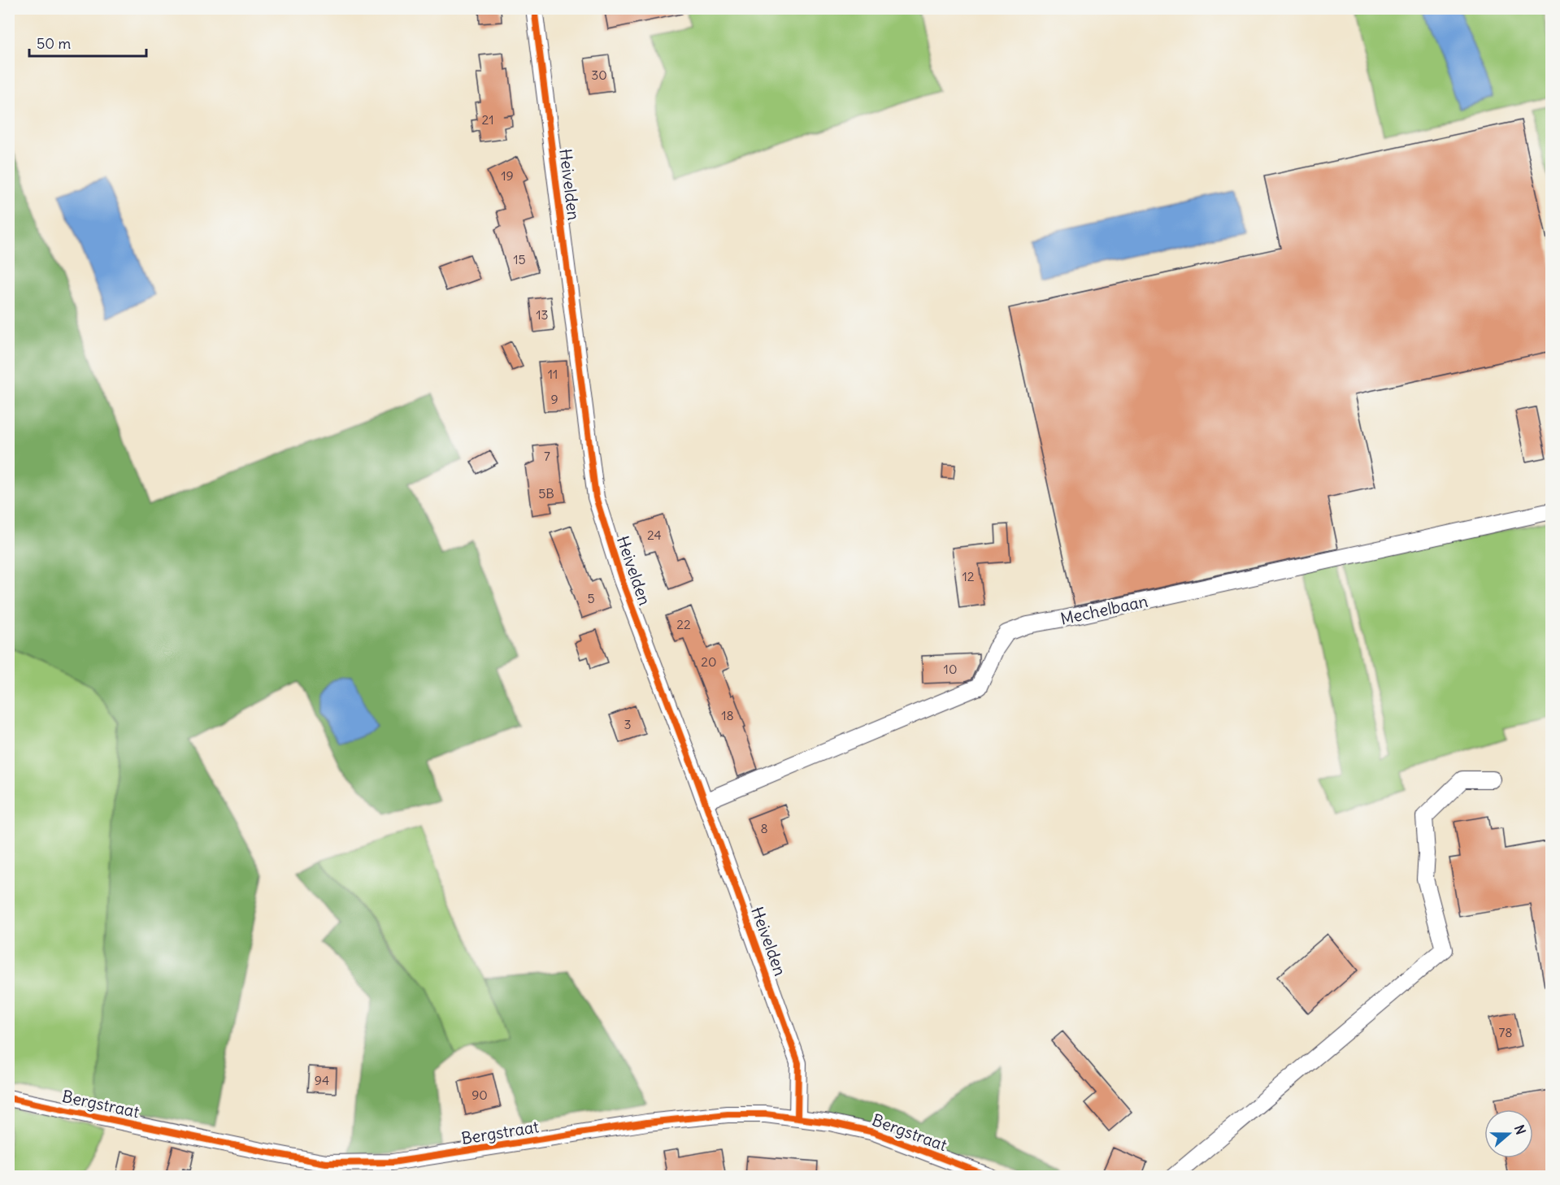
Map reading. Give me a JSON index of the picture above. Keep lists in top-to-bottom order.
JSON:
{
  "streets": {
    "street": ["Heivelden", "Mechelbaan", "Bergstraat"]
  },
  "crossings": [
    ["Heivelden", "Mechelbaan"],
    ["Heivelden", "Bergstraat"]
  ],
  "house_numbers": [
    "30",
    "21",
    "19",
    "15",
    "13",
    "11",
    "9",
    "7",
    "5B",
    "24",
    "12",
    "5",
    "22",
    "20",
    "10",
    "18",
    "3",
    "8",
    "78",
    "94",
    "90"
  ],
  "scale_bar": "50 m",
  "north": "right"
}
